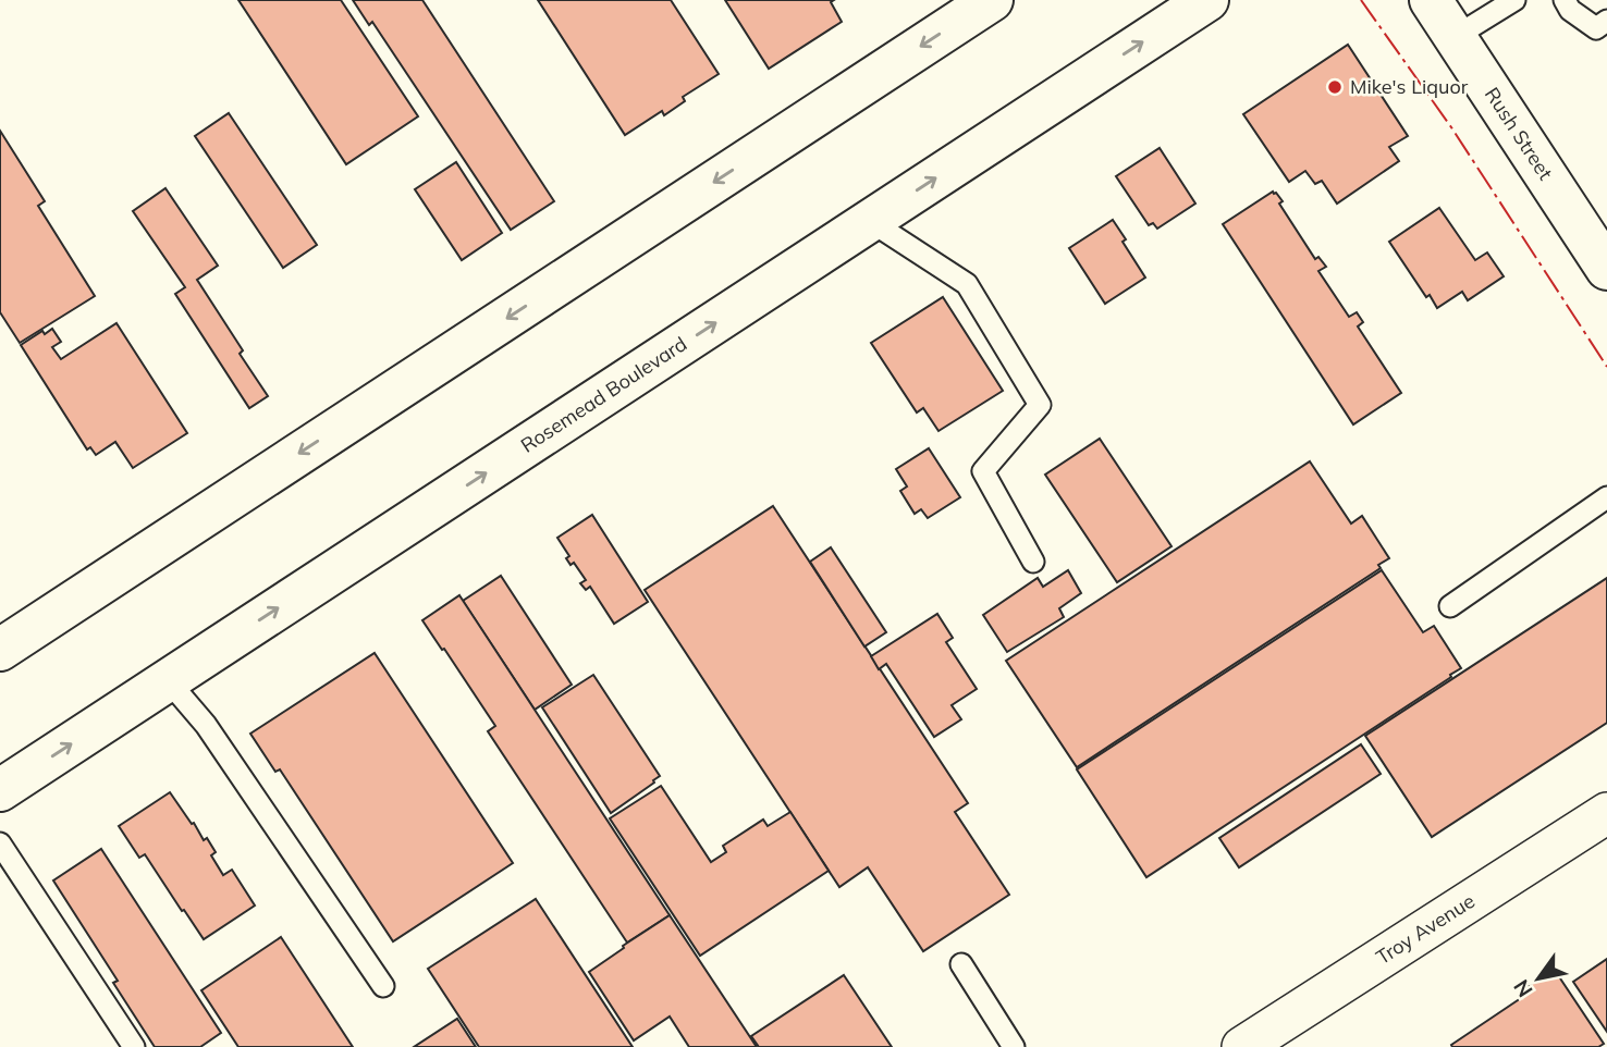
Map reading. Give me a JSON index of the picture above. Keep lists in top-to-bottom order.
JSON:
{
  "streets": {
    "main road": ["Rush Street", "Rosemead Boulevard"],
    "street": ["Troy Avenue"]
  },
  "places": ["Mike's Liquor"],
  "north": "bottom left"
}
